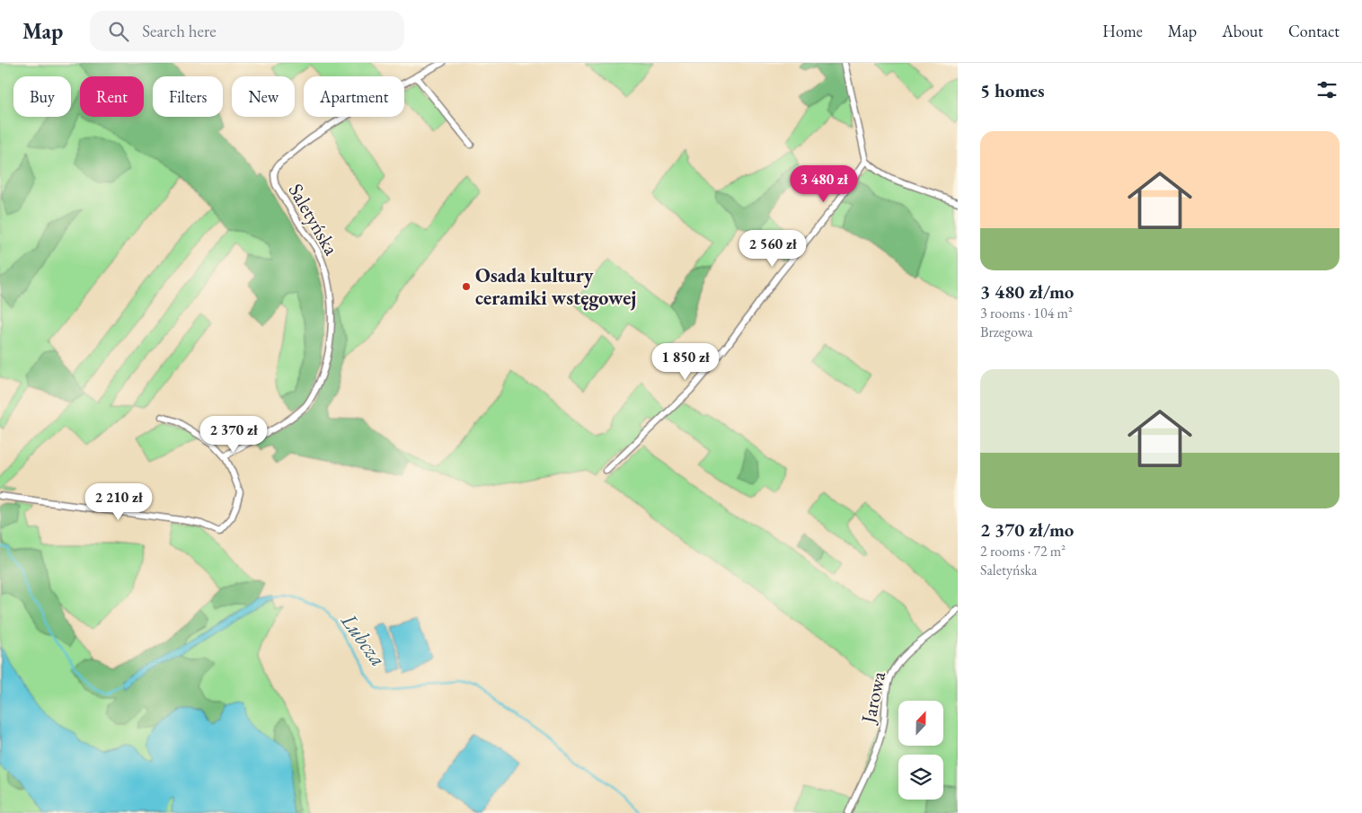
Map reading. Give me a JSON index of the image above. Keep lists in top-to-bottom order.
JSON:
{
  "streets": {
    "street": ["Saletyńska", "Jarowa"]
  },
  "water": ["Lubcza"],
  "places": ["Osada kultury ceramiki wstęgowej"],
  "north": "top",
  "page": {
    "header": "Map",
    "search": "Search here",
    "nav": [
      "Home",
      "Map",
      "About",
      "Contact"
    ],
    "heading": "5 homes",
    "chip": [
      "Buy",
      "Rent",
      "Filters",
      "New",
      "Apartment"
    ],
    "list": [
      {
        "name": "3 480 zł/mo",
        "note": "3 rooms · 104 m² · Brzegowa"
      },
      {
        "name": "2 370 zł/mo",
        "note": "2 rooms · 72 m² · Saletyńska"
      }
    ],
    "price": [
      "3 480 zł",
      "2 560 zł",
      "1 850 zł",
      "2 370 zł",
      "2 210 zł"
    ]
  }
}
